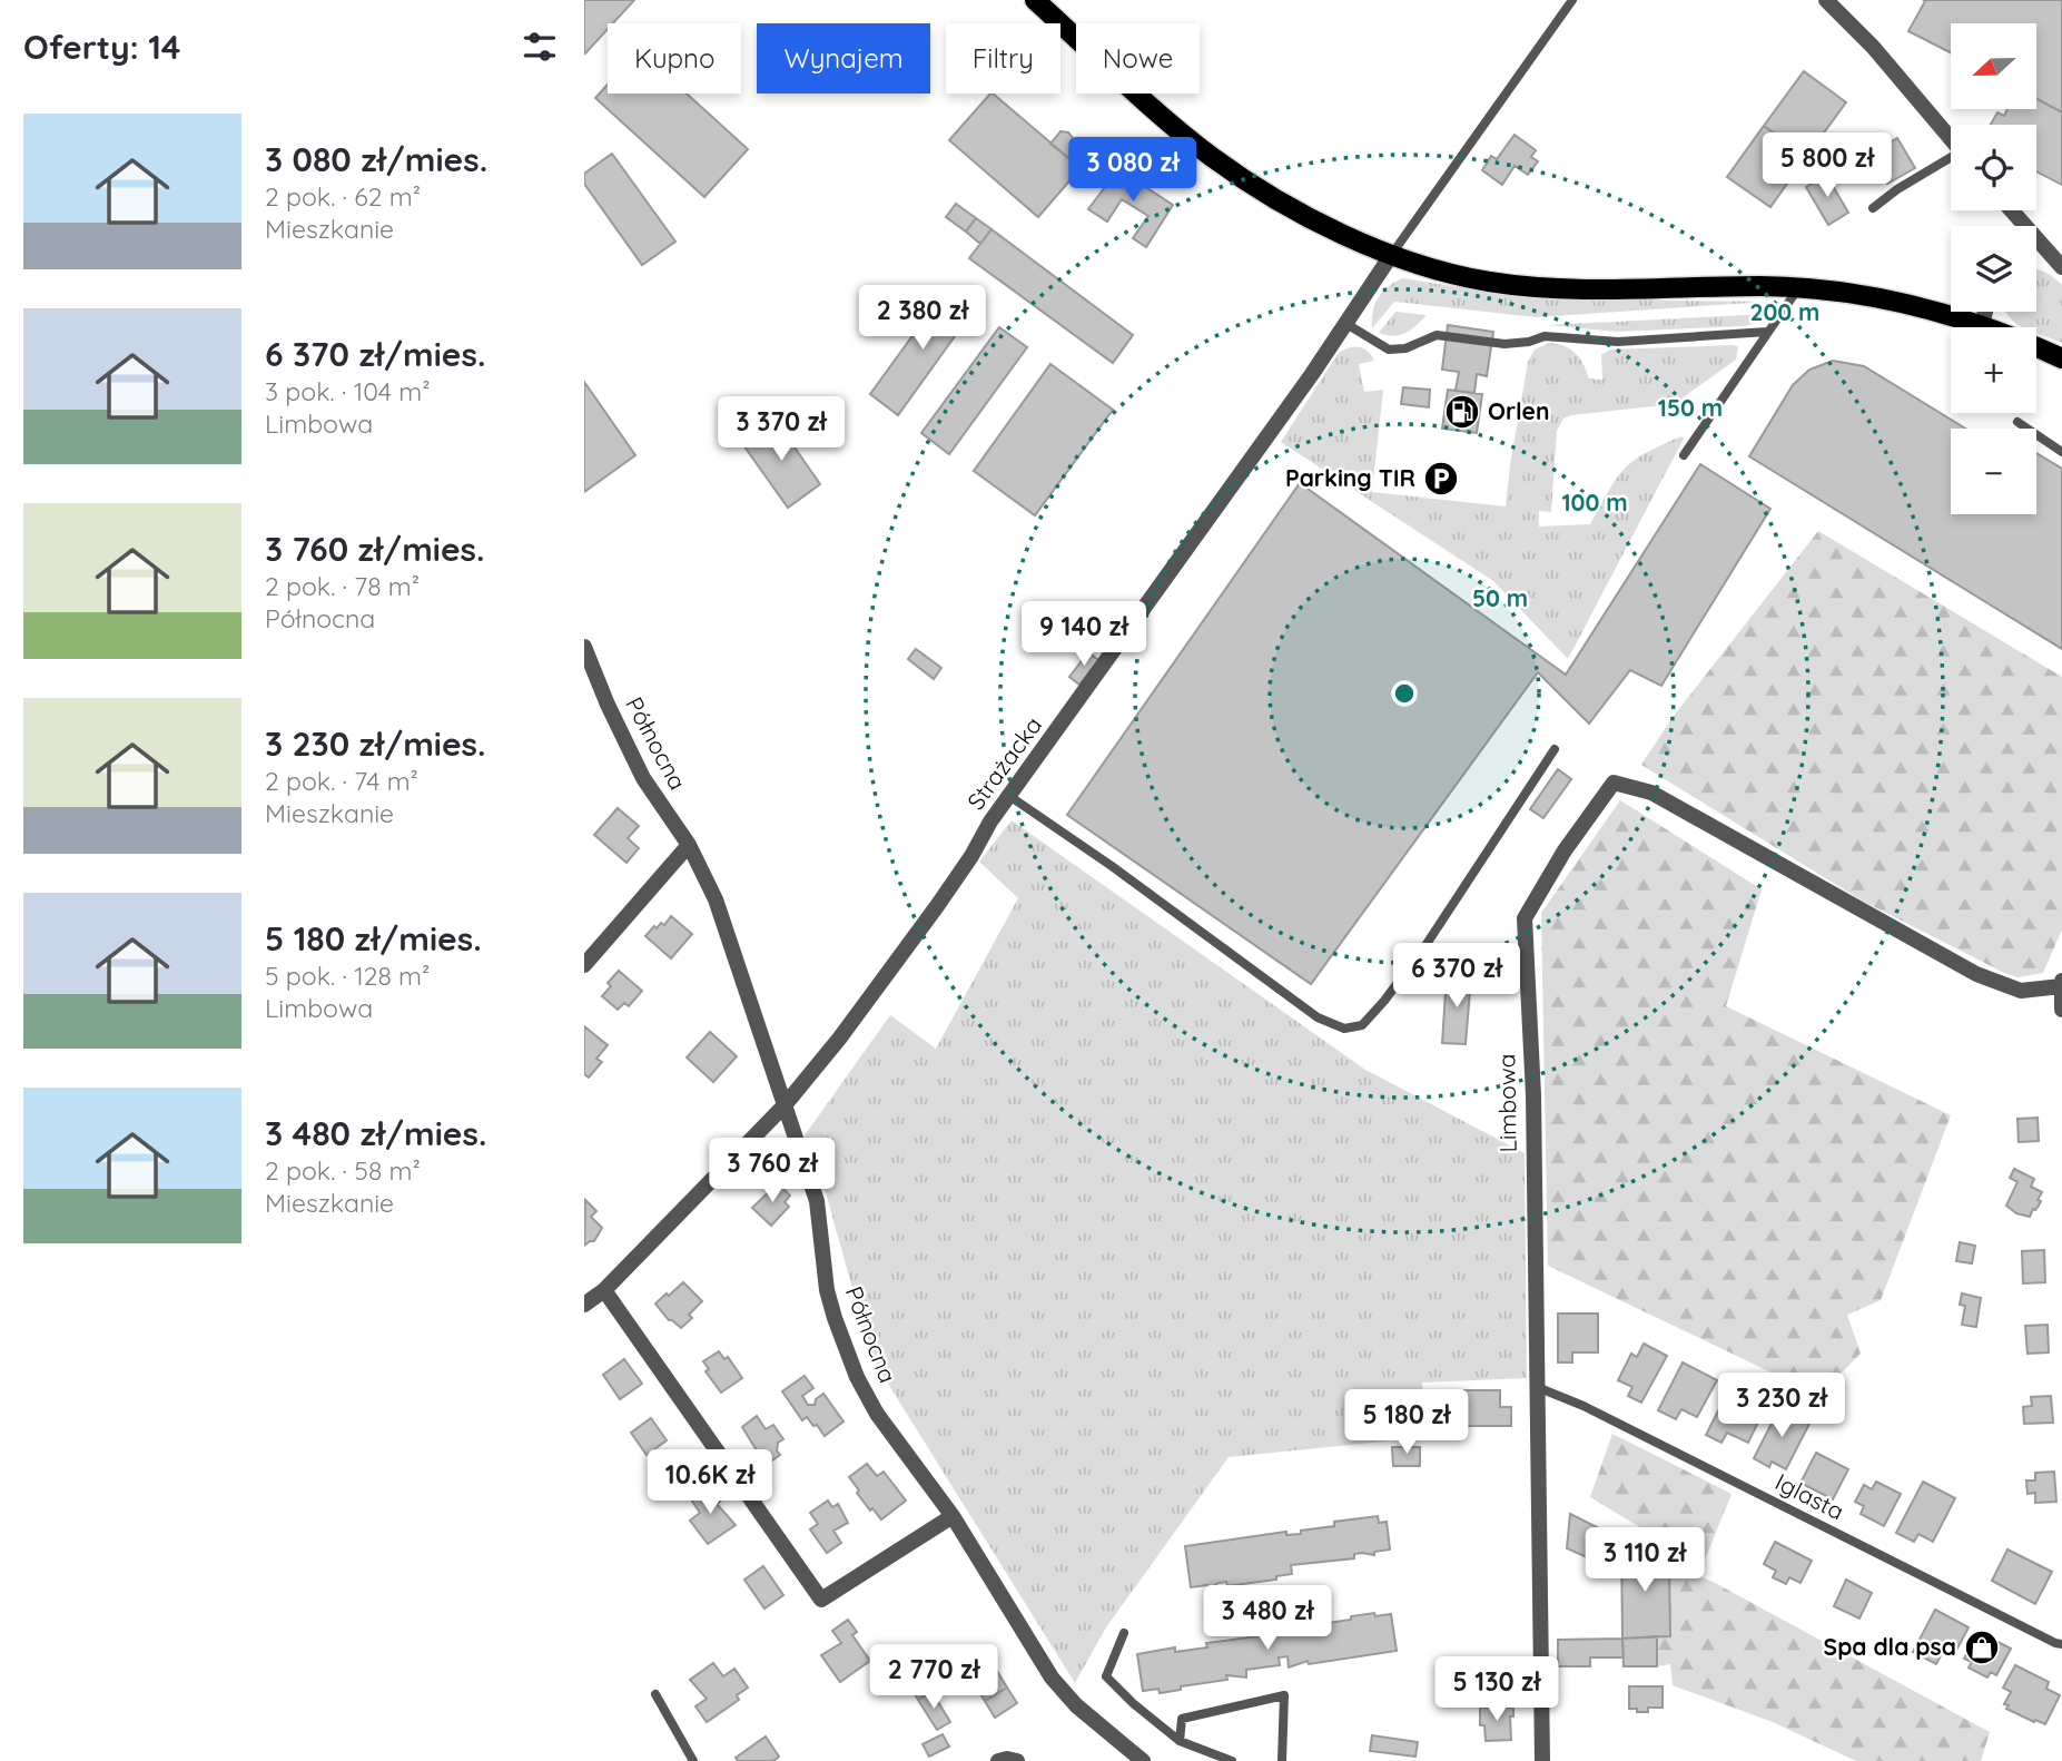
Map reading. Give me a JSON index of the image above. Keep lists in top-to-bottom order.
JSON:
{
  "streets": {
    "street": ["Północna", "Strażacka", "Limbowa"],
    "lane": ["Iglasta"]
  },
  "crossings": [
    ["Północna", "Strażacka"],
    ["Limbowa", "Iglasta"]
  ],
  "places": {
    "fuel station": ["Orlen"],
    "parking": ["Parking TIR"],
    "shop": ["Spa dla psa"]
  },
  "north": "left",
  "page": {
    "heading": "Oferty: 14",
    "map_buttons": ["+", "−"],
    "chip": [
      "Kupno",
      "Wynajem",
      "Filtry",
      "Nowe"
    ],
    "list": [
      {
        "name": "3 080 zł/mies.",
        "note": "2 pok. · 62 m² · Mieszkanie"
      },
      {
        "name": "6 370 zł/mies.",
        "note": "3 pok. · 104 m² · Limbowa"
      },
      {
        "name": "3 760 zł/mies.",
        "note": "2 pok. · 78 m² · Północna"
      },
      {
        "name": "3 230 zł/mies.",
        "note": "2 pok. · 74 m² · Mieszkanie"
      },
      {
        "name": "5 180 zł/mies.",
        "note": "5 pok. · 128 m² · Limbowa"
      },
      {
        "name": "3 480 zł/mies.",
        "note": "2 pok. · 58 m² · Mieszkanie"
      }
    ],
    "price": [
      "5 800 zł",
      "3 080 zł",
      "2 380 zł",
      "3 370 zł",
      "9 140 zł",
      "6 370 zł",
      "3 760 zł",
      "3 230 zł",
      "5 180 zł",
      "10.6K zł",
      "3 110 zł",
      "3 480 zł",
      "2 770 zł",
      "5 130 zł"
    ]
  },
  "rings": [
    "200 m",
    "150 m",
    "100 m",
    "50 m"
  ]
}
